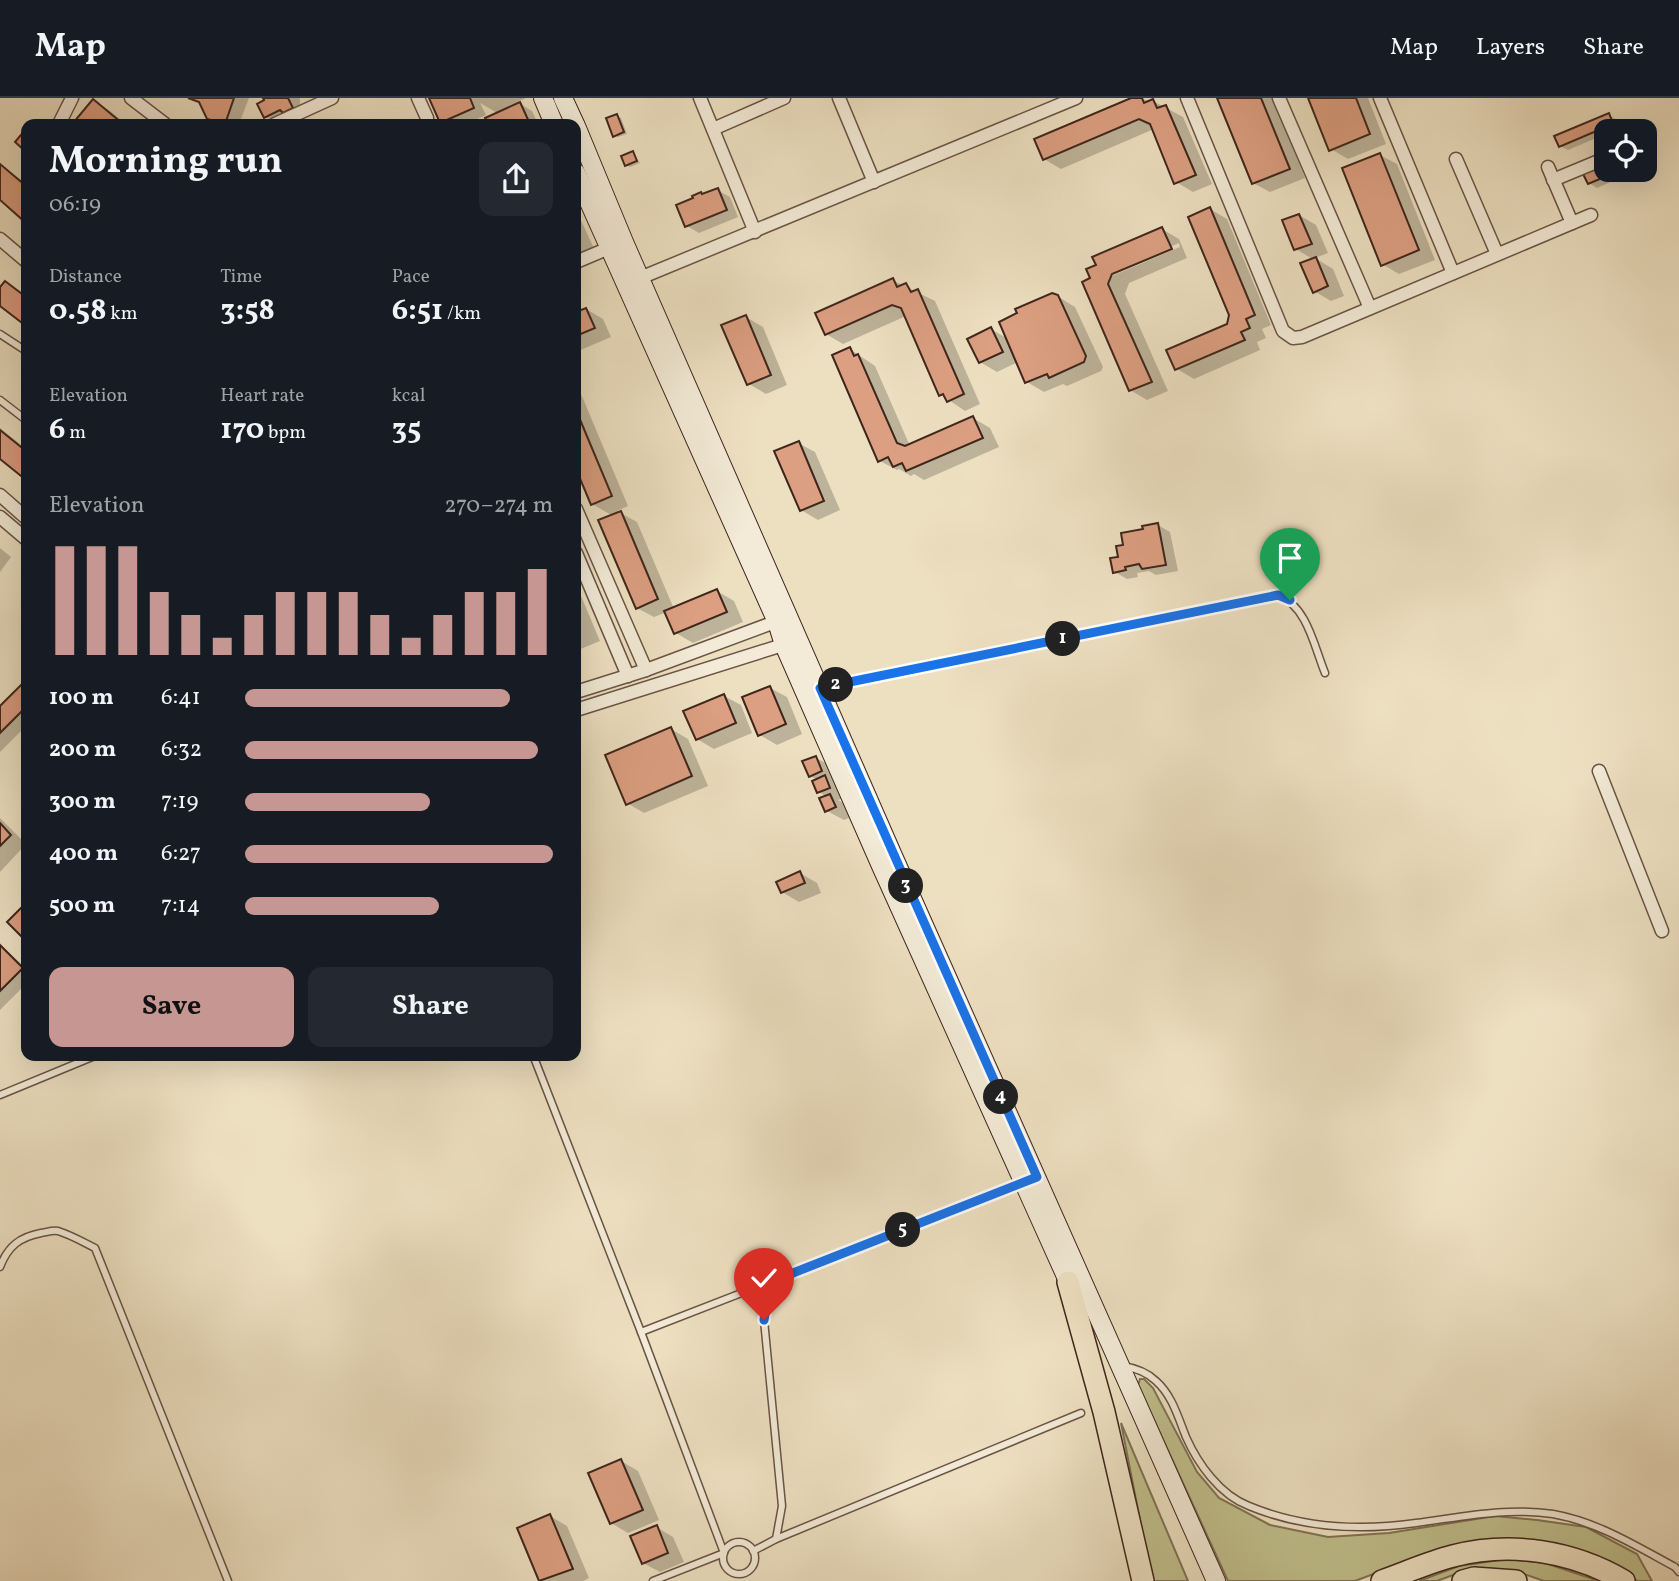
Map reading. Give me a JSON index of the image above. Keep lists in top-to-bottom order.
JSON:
{
  "page": {
    "header": "Map",
    "nav": ["Map", "Layers", "Share"],
    "heading": ["Morning run", "06:19"],
    "stats": [
      ["Distance", "0.58 km"],
      ["Time", "3:58"],
      ["Pace", "6:51 /km"],
      ["Elevation", "6 m"],
      ["Heart rate", "170 bpm"],
      ["kcal", "35"]
    ],
    "chart": ["Elevation", "270–274 m"],
    "pins": [
      "1",
      "2",
      "3",
      "4",
      "5"
    ],
    "list": [
      {
        "name": "100 m",
        "note": "6:41"
      },
      {
        "name": "200 m",
        "note": "6:32"
      },
      {
        "name": "300 m",
        "note": "7:19"
      },
      {
        "name": "400 m",
        "note": "6:27"
      },
      {
        "name": "500 m",
        "note": "7:14"
      }
    ],
    "buttons": ["Save", "Share"]
  }
}
